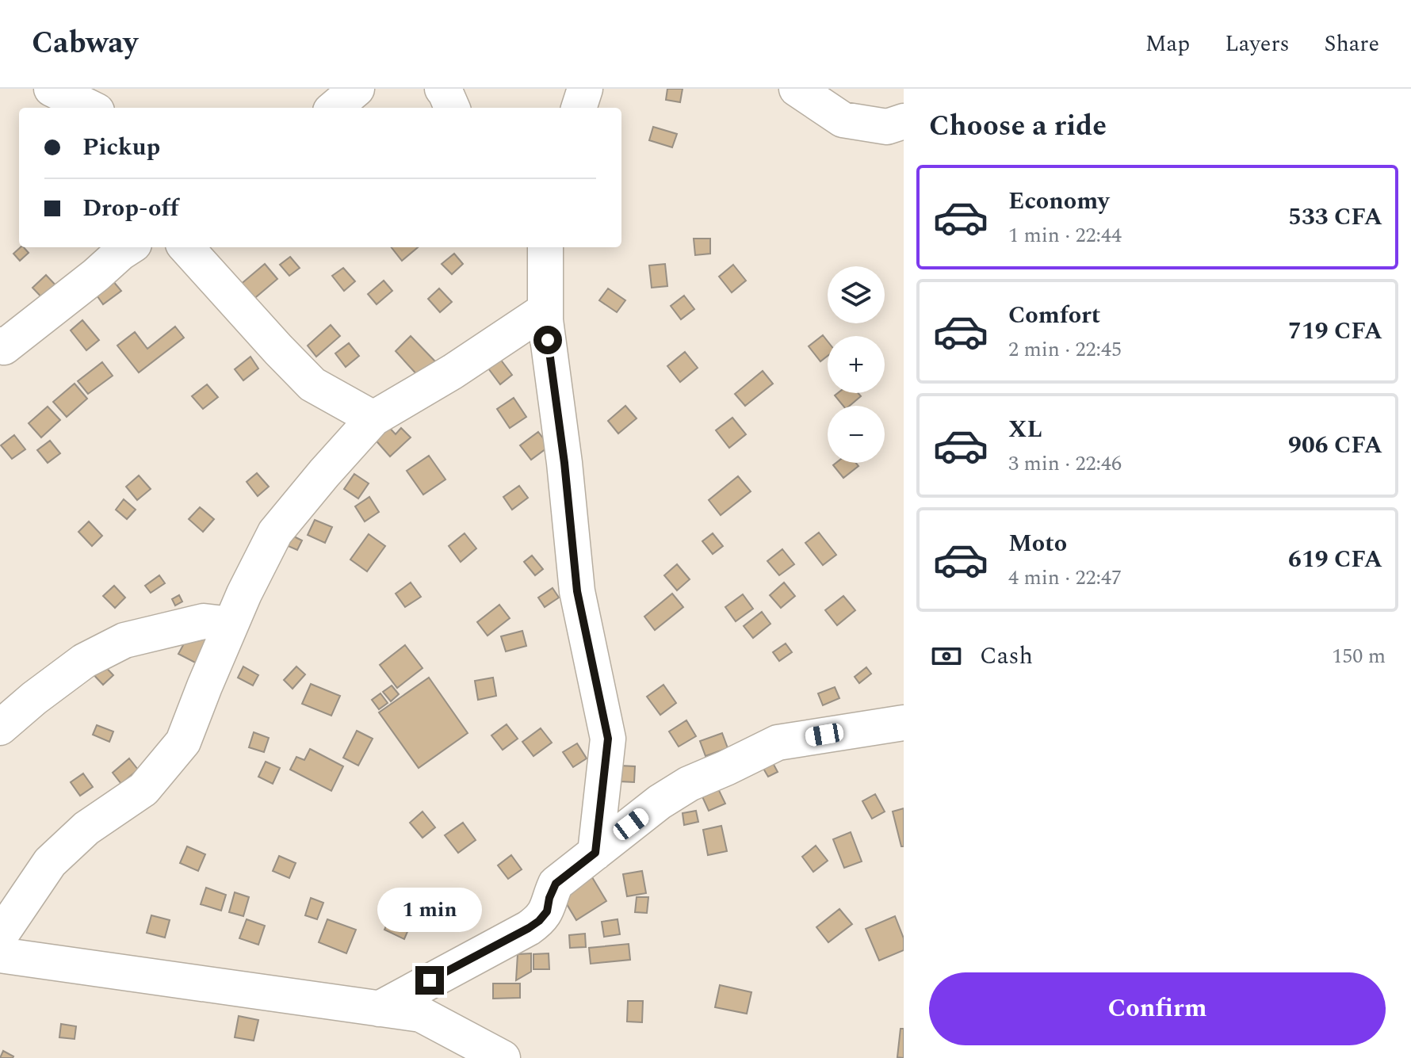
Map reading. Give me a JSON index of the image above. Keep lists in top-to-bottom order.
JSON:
{
  "page": {
    "header": "Cabway",
    "nav": ["Map", "Layers", "Share"],
    "heading": "Choose a ride",
    "banner": ["Pickup", "Drop-off"],
    "list": [
      {
        "name": "Economy",
        "note": "1 min · 22:44",
        "value": "533 CFA"
      },
      {
        "name": "Comfort",
        "note": "2 min · 22:45",
        "value": "719 CFA"
      },
      {
        "name": "XL",
        "note": "3 min · 22:46",
        "value": "906 CFA"
      },
      {
        "name": "Moto",
        "note": "4 min · 22:47",
        "value": "619 CFA"
      }
    ],
    "map_buttons": ["+", "−"],
    "pay": ["Cash", "150 m"],
    "bubble": "1 min",
    "buttons": "Confirm"
  }
}
